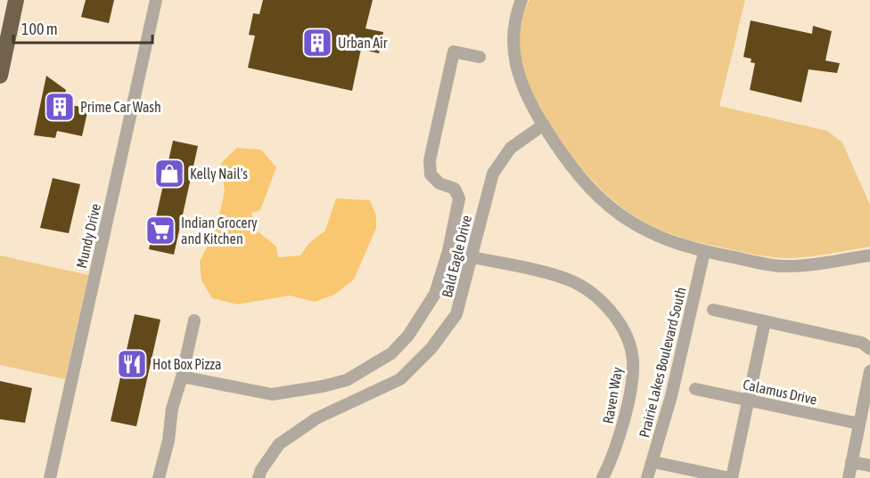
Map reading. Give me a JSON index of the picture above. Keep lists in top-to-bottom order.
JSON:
{
  "streets": {
    "street": [
      "Mundy Drive",
      "Bald Eagle Drive",
      "Prairie Lakes Boulevard South",
      "Calamus Drive",
      "Raven Way"
    ]
  },
  "crossings": [
    ["Bald Eagle Drive", "Raven Way"]
  ],
  "places": {
    "building": ["Urban Air", "Prime Car Wash"],
    "shop": ["Kelly Nail's"],
    "supermarket": ["Indian Grocery and Kitchen"],
    "restaurant": ["Hot Box Pizza"]
  },
  "scale_bar": "100 m"
}
